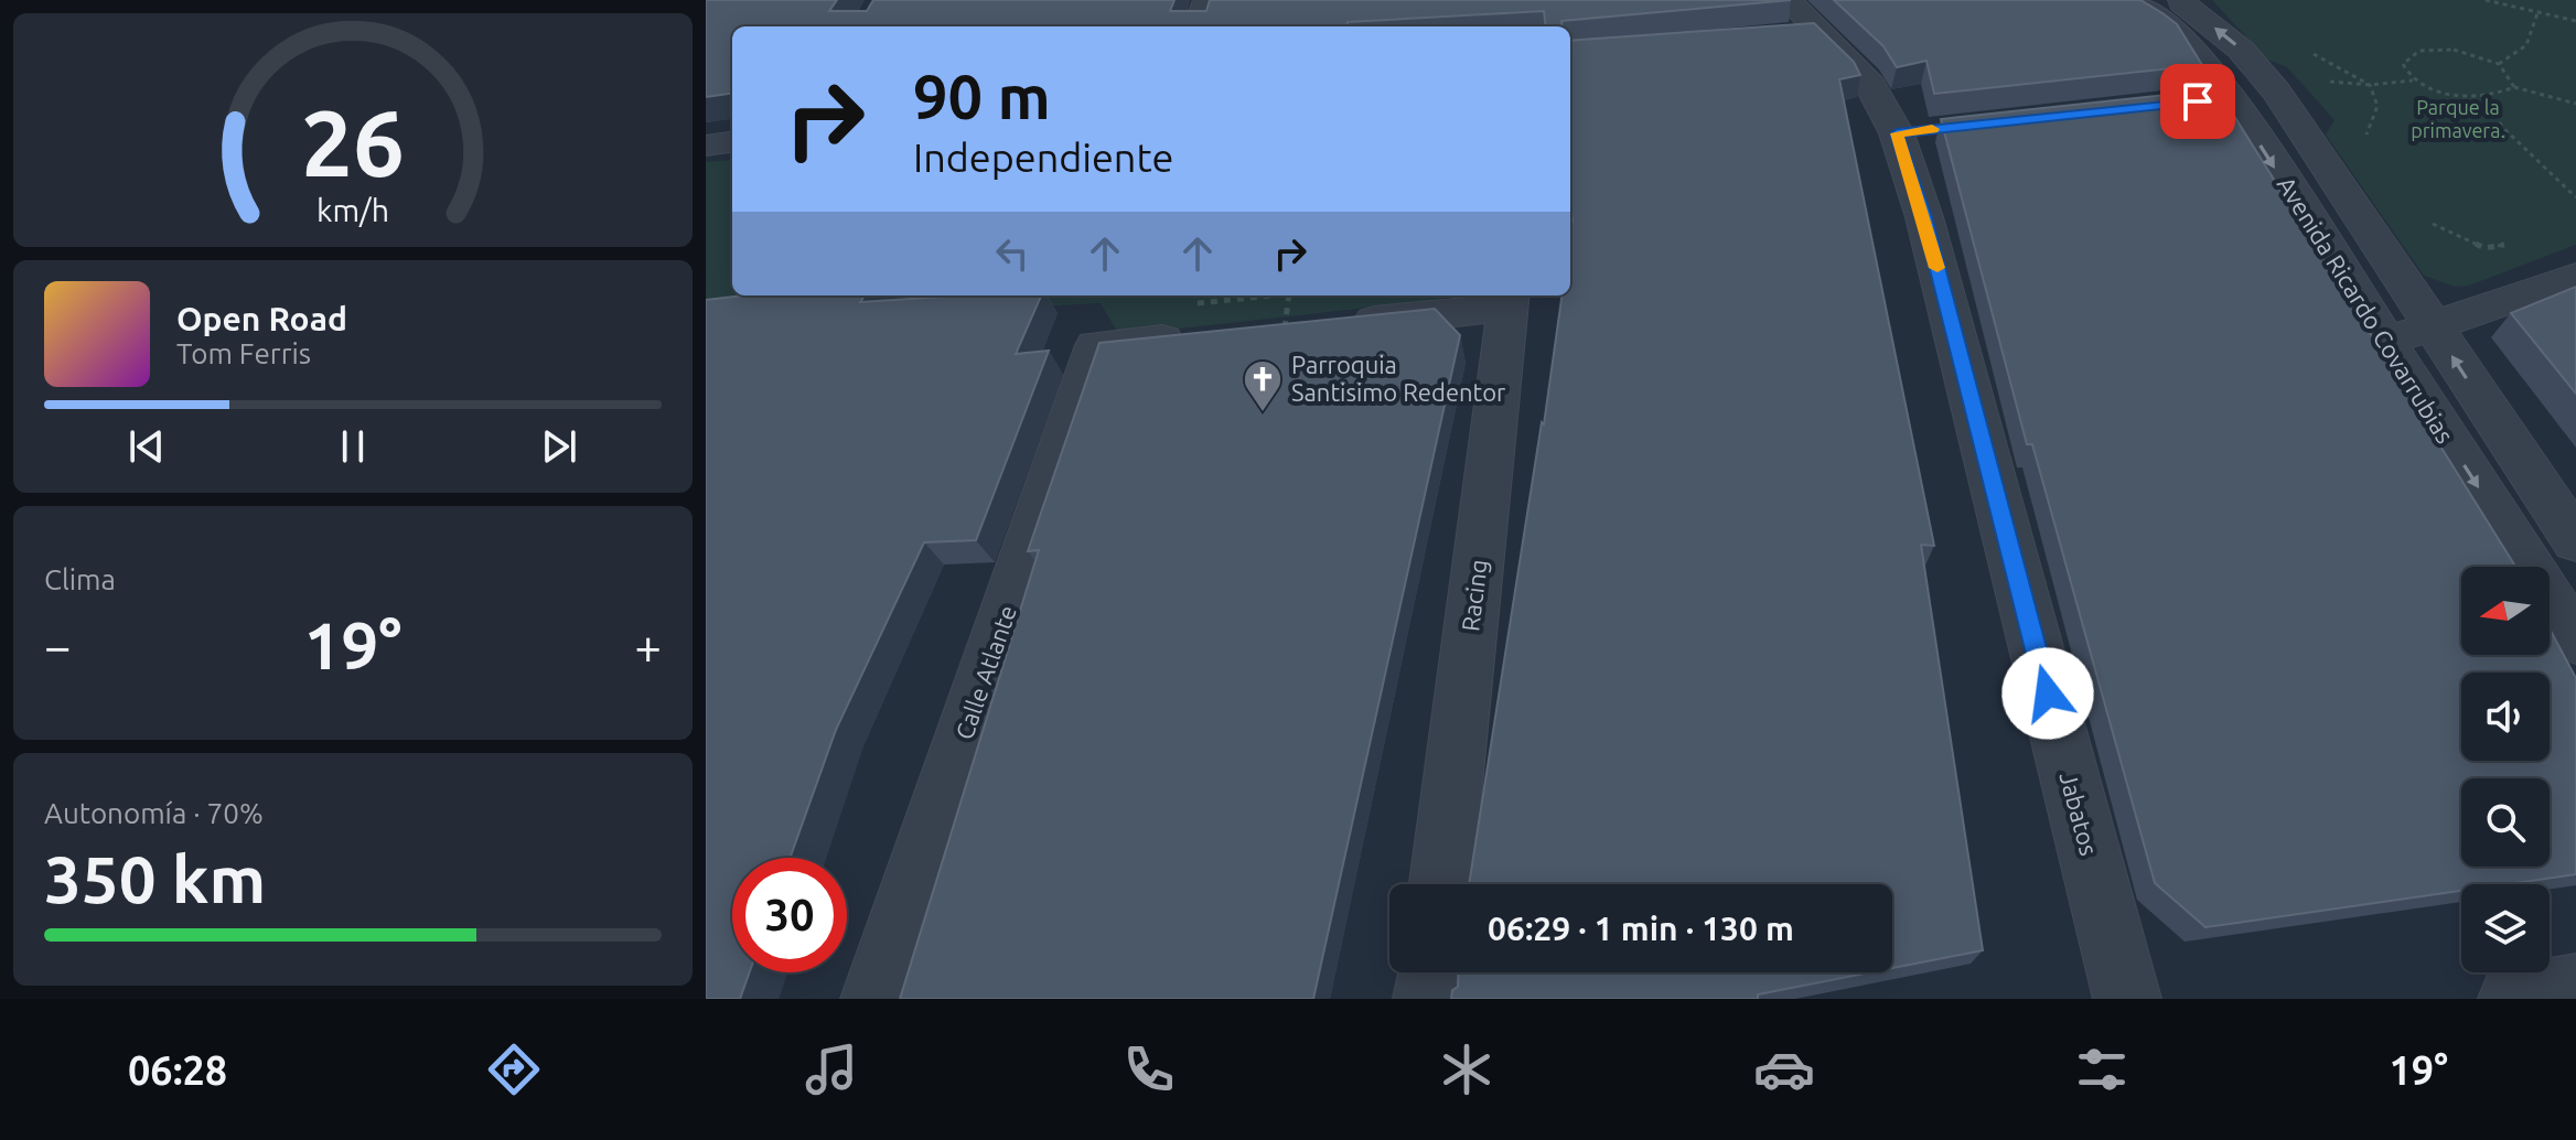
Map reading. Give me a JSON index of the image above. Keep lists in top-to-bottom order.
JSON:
{
  "streets": {
    "street": [
      "Avenida Ricardo Covarrubias",
      "Racing",
      "Calle Atlante",
      "Jabatos"
    ]
  },
  "parks": ["Parque la primavera."],
  "places": {
    "church": ["Parroquia Santisimo Redentor"]
  },
  "north": "left",
  "page": {
    "turn": ["90 m", "Independiente"],
    "song": ["Open Road", "Tom Ferris"],
    "tile": [
      "Clima",
      ["Autonomía · 70%", "350 km"]
    ],
    "heat": ["−", "19°", "+"],
    "limit": "30",
    "trip": "06:29 · 1 min · 130 m",
    "tabs": ["06:28", "19°"],
    "gauge": ["26", "km/h"]
  }
}
